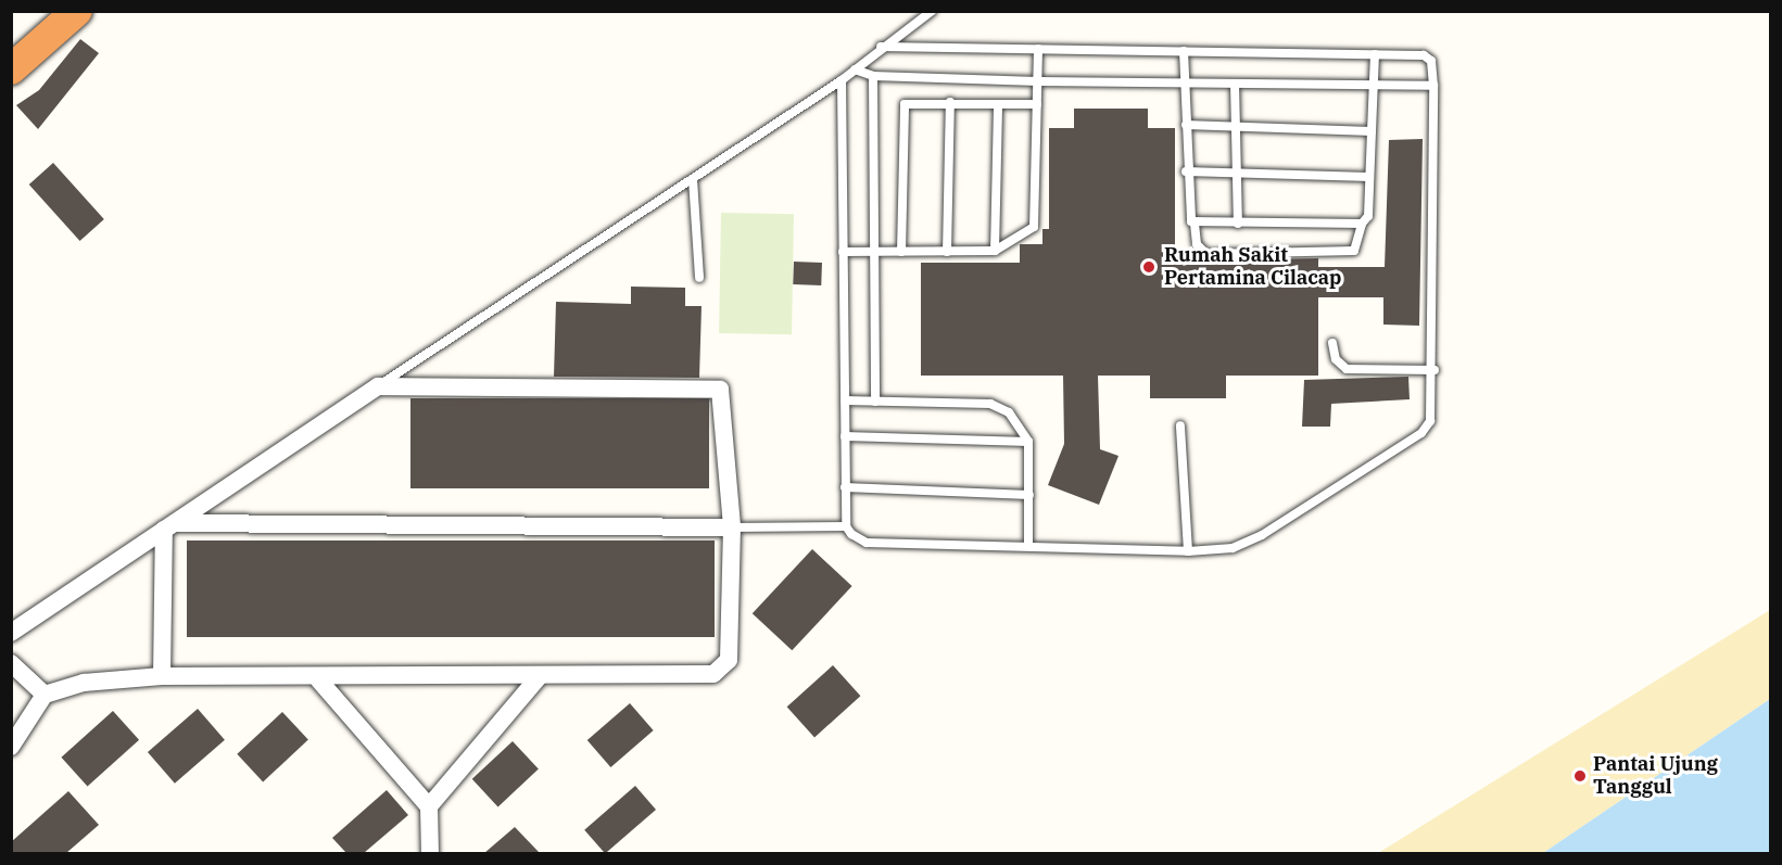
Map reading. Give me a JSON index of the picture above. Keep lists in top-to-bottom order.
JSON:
{
  "places": ["Rumah Sakit Pertamina Cilacap", "Pantai Ujung Tanggul"]
}
